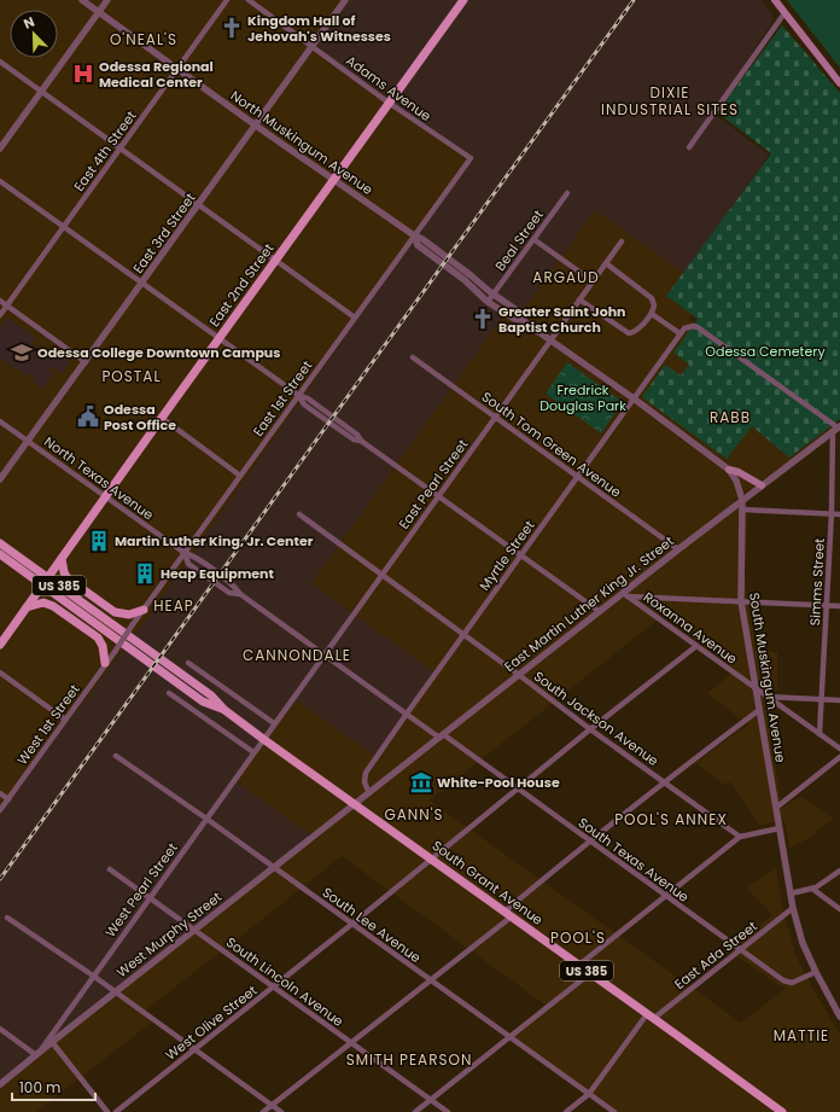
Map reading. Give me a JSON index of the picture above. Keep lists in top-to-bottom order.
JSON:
{
  "streets": {
    "main road": ["East 2nd Street", "US 385", "South Grant Avenue"],
    "street": [
      "Adams Avenue",
      "North Muskingum Avenue",
      "East 4th Street",
      "East 3rd Street",
      "Beal Street",
      "East 1st Street",
      "South Tom Green Avenue",
      "North Texas Avenue",
      "East Pearl Street",
      "Myrtle Street",
      "Simms Street",
      "East Martin Luther King Jr. Street",
      "Roxanna Avenue",
      "South Muskingum Avenue",
      "South Jackson Avenue",
      "West 1st Street",
      "South Texas Avenue",
      "West Pearl Street",
      "South Lee Avenue",
      "West Murphy Street",
      "East Ada Street",
      "South Lincoln Avenue",
      "West Olive Street"
    ]
  },
  "crossings": [
    ["Adams Avenue", "East 3rd Street"],
    ["Adams Avenue", "East 2nd Street"],
    ["Adams Avenue", "East 1st Street"],
    ["North Muskingum Avenue", "East 4th Street"],
    ["North Muskingum Avenue", "East 3rd Street"],
    ["North Muskingum Avenue", "East 2nd Street"],
    ["North Muskingum Avenue", "East 1st Street"],
    ["North Muskingum Avenue", "South Muskingum Avenue"],
    ["East 3rd Street", "North Texas Avenue"],
    ["Beal Street", "South Muskingum Avenue"],
    ["East 2nd Street", "North Texas Avenue"],
    ["East 2nd Street", "US 385"],
    ["East 2nd Street", "South Grant Avenue"],
    ["East 1st Street", "North Texas Avenue"],
    ["East 1st Street", "West 1st Street"],
    ["East 1st Street", "South Texas Avenue"],
    ["South Tom Green Avenue", "East Pearl Street"],
    ["South Tom Green Avenue", "Myrtle Street"],
    ["South Tom Green Avenue", "East Martin Luther King Jr. Street"],
    ["North Texas Avenue", "South Texas Avenue"],
    ["East Pearl Street", "South Muskingum Avenue"],
    ["East Pearl Street", "South Jackson Avenue"],
    ["East Pearl Street", "South Texas Avenue"],
    ["East Pearl Street", "South Grant Avenue"],
    ["East Pearl Street", "West Pearl Street"],
    ["Myrtle Street", "East Martin Luther King Jr. Street"],
    ["Myrtle Street", "South Muskingum Avenue"],
    ["Myrtle Street", "South Jackson Avenue"],
    ["Myrtle Street", "South Texas Avenue"],
    ["Simms Street", "East Martin Luther King Jr. Street"],
    ["Simms Street", "Roxanna Avenue"],
    ["US 385", "South Grant Avenue"],
    ["East Martin Luther King Jr. Street", "Roxanna Avenue"],
    ["East Martin Luther King Jr. Street", "South Muskingum Avenue"],
    ["East Martin Luther King Jr. Street", "South Jackson Avenue"],
    ["East Martin Luther King Jr. Street", "South Texas Avenue"],
    ["East Martin Luther King Jr. Street", "South Grant Avenue"],
    ["East Martin Luther King Jr. Street", "West Murphy Street"],
    ["Roxanna Avenue", "South Muskingum Avenue"],
    ["Roxanna Avenue", "West Olive Street"],
    ["South Muskingum Avenue", "South Texas Avenue"],
    ["South Muskingum Avenue", "East Ada Street"],
    ["South Jackson Avenue", "West Olive Street"],
    ["South Texas Avenue", "East Ada Street"],
    ["South Texas Avenue", "West Olive Street"],
    ["South Grant Avenue", "West Pearl Street"],
    ["South Grant Avenue", "West Murphy Street"],
    ["South Grant Avenue", "East Ada Street"],
    ["South Grant Avenue", "West Olive Street"],
    ["West Pearl Street", "South Lee Avenue"],
    ["West Pearl Street", "West Murphy Street"],
    ["West Pearl Street", "South Lincoln Avenue"],
    ["South Lee Avenue", "West Murphy Street"],
    ["South Lee Avenue", "East Ada Street"],
    ["South Lee Avenue", "West Olive Street"],
    ["West Murphy Street", "South Lincoln Avenue"],
    ["South Lincoln Avenue", "West Olive Street"]
  ],
  "districts": [
    "O'NEAL'S",
    "DIXIE INDUSTRIAL SITES",
    "ARGAUD",
    "POSTAL",
    "RABB",
    "HEAP",
    "CANNONDALE",
    "GANN'S",
    "POOL'S ANNEX",
    "POOL'S",
    "MATTIE",
    "SMITH PEARSON"
  ],
  "parks": ["Odessa Cemetery", "Fredrick Douglas Park"],
  "places": {
    "church": ["Kingdom Hall of Jehovah's Witnesses", "Greater Saint John Baptist Church"],
    "hospital": ["Odessa Regional Medical Center"],
    "school or university": ["Odessa College Downtown Campus"],
    "public building": ["Odessa Post Office"],
    "building": ["Martin Luther King, Jr. Center", "Heap Equipment"],
    "museum": ["White-Pool House"]
  },
  "scale_bar": "100 m",
  "north": "top left"
}
